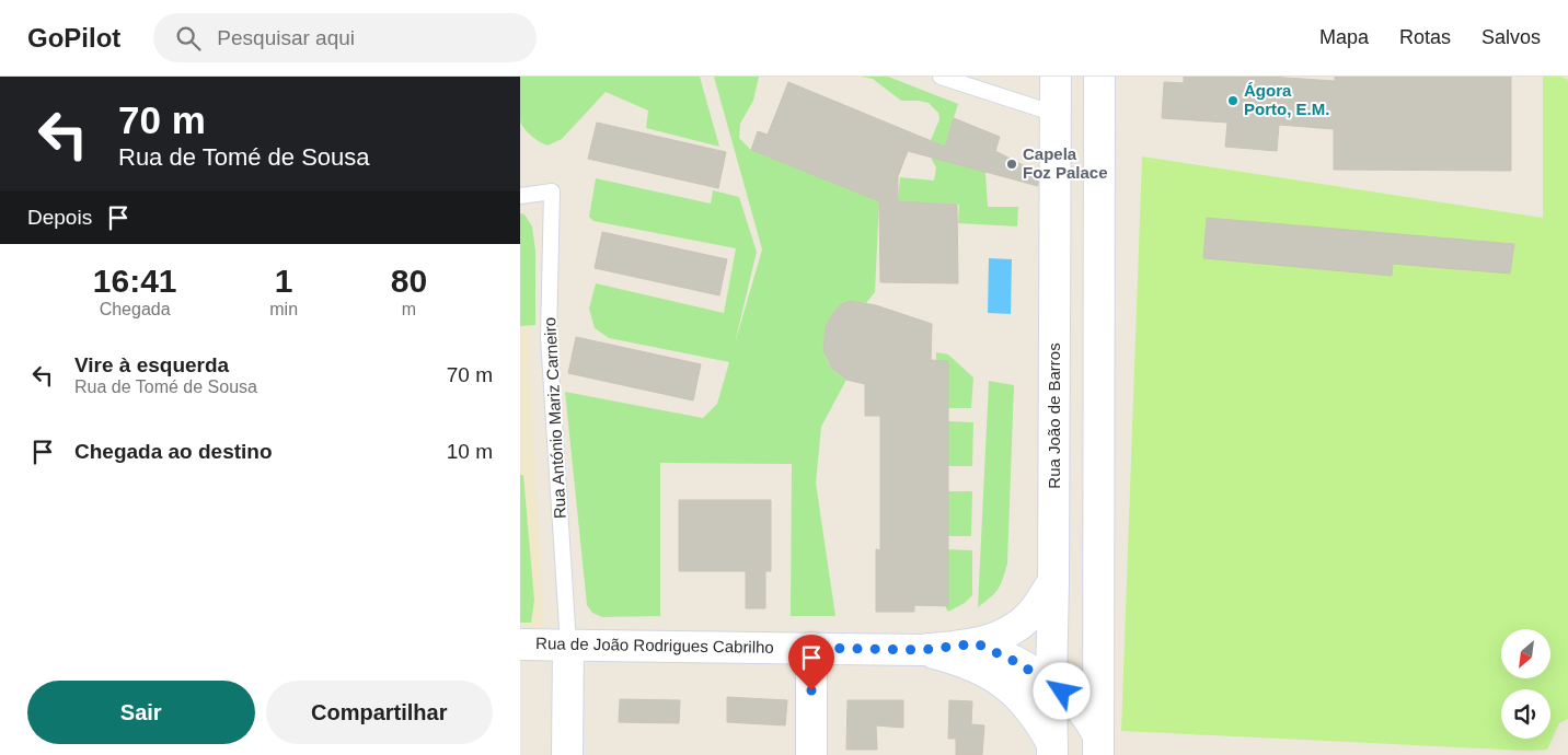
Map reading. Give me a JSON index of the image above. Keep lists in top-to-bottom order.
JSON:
{
  "streets": {
    "street": ["Rua João de Barros", "Rua de João Rodrigues Cabrilho"],
    "lane": ["Rua António Mariz Carneiro"]
  },
  "crossings": [
    ["Rua João de Barros", "Rua de João Rodrigues Cabrilho"],
    ["Rua António Mariz Carneiro", "Rua de João Rodrigues Cabrilho"]
  ],
  "places": ["Ágora Porto, E.M.", "Capela Foz Palace"],
  "north": "bottom left",
  "page": {
    "header": "GoPilot",
    "search": "Pesquisar aqui",
    "nav": ["Mapa", "Rotas", "Salvos"],
    "turn": ["70 m", "Rua de Tomé de Sousa"],
    "then": "Depois",
    "eta": [
      "16:41",
      "Chegada",
      "1",
      "min",
      "80",
      "m"
    ],
    "list": [
      {
        "name": "Vire à esquerda",
        "note": "Rua de Tomé de Sousa",
        "value": "70 m"
      },
      {
        "name": "Chegada ao destino",
        "value": "10 m"
      }
    ],
    "buttons": ["Sair", "Compartilhar"]
  }
}
